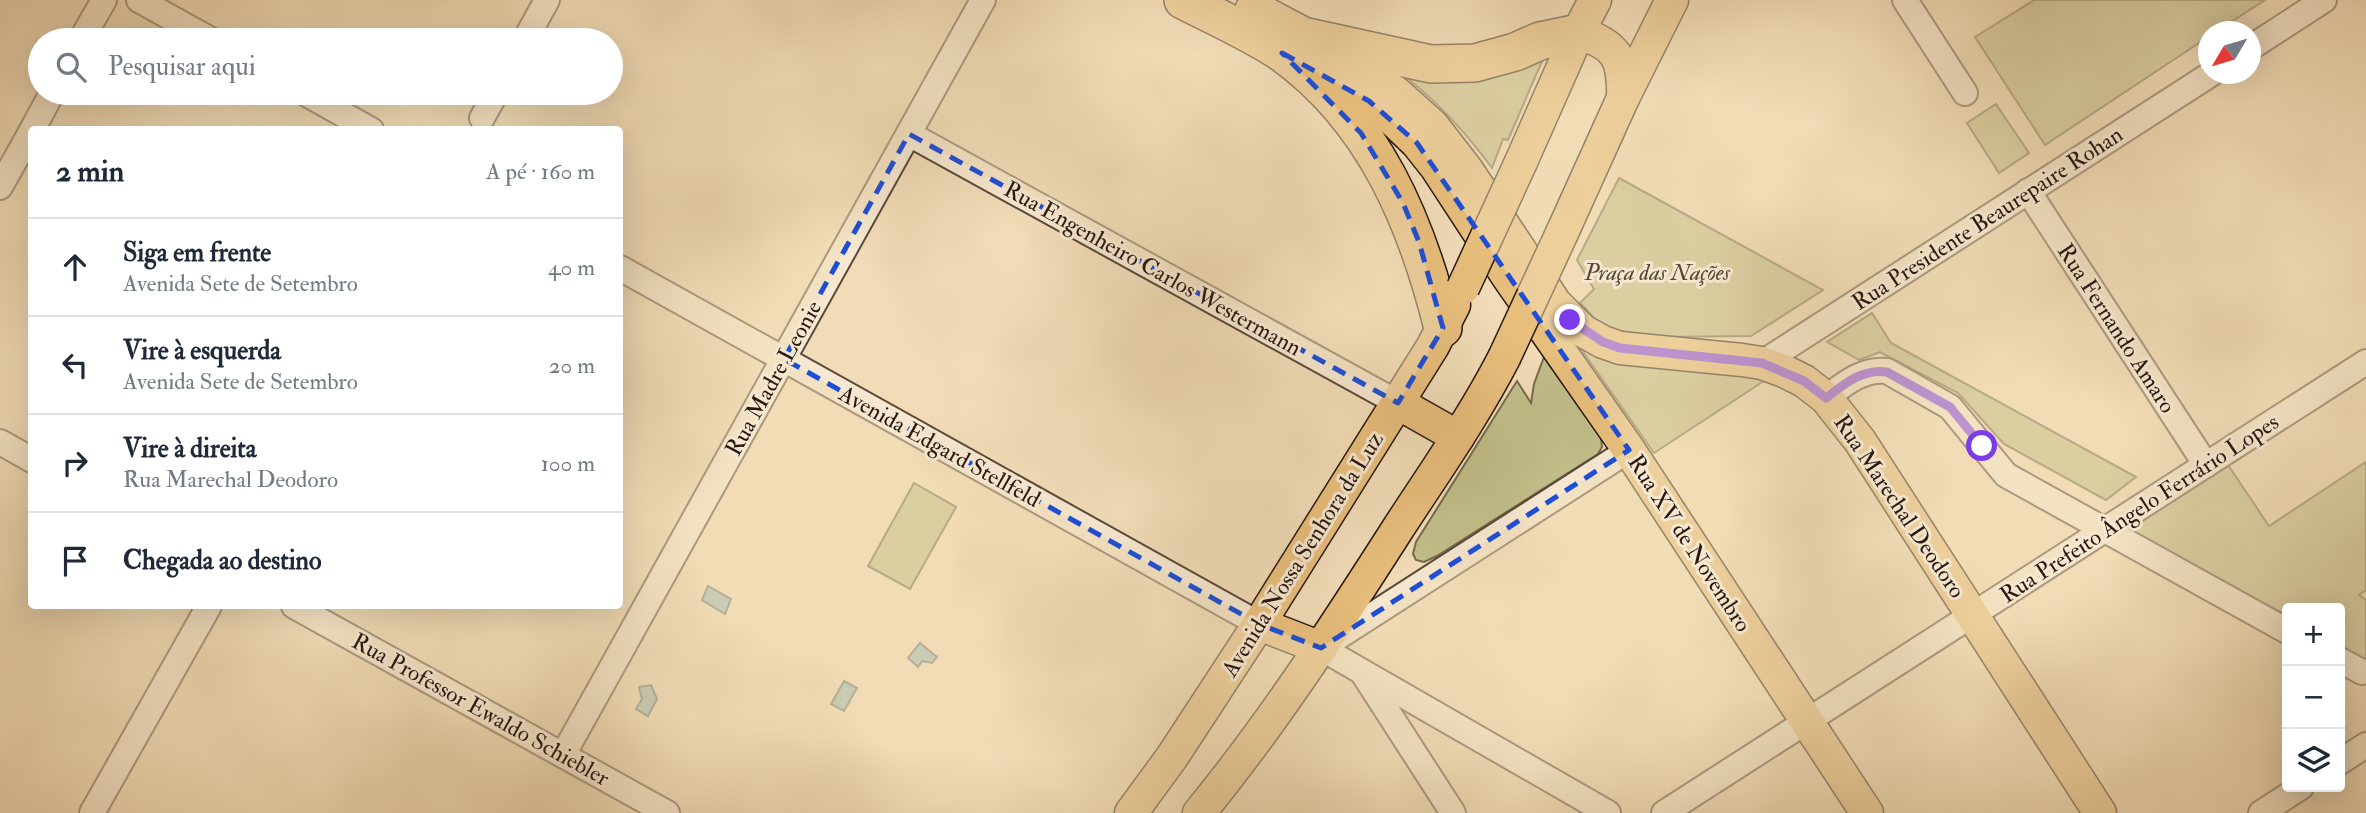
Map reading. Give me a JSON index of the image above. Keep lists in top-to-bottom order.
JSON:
{
  "streets": {
    "main road": ["Rua Marechal Deodoro", "Rua XV de Novembro", "Avenida Nossa Senhora da Luz"],
    "street": [
      "Rua Presidente Beaurepaire Rohan",
      "Rua Engenheiro Carlos Westermann",
      "Rua Fernando Amaro",
      "Rua Madre Leonie",
      "Avenida Edgard Stellfeld",
      "Rua Prefeito Ângelo Ferrário Lopes",
      "Rua Professor Ewaldo Schiebler"
    ]
  },
  "crossings": [
    ["Rua Presidente Beaurepaire Rohan", "Rua Fernando Amaro"],
    ["Rua Presidente Beaurepaire Rohan", "Rua Marechal Deodoro"],
    ["Rua Engenheiro Carlos Westermann", "Rua Madre Leonie"],
    ["Rua Engenheiro Carlos Westermann", "Avenida Nossa Senhora da Luz"],
    ["Rua Fernando Amaro", "Rua Prefeito Ângelo Ferrário Lopes"],
    ["Rua Madre Leonie", "Avenida Edgard Stellfeld"],
    ["Rua Madre Leonie", "Rua Professor Ewaldo Schiebler"],
    ["Avenida Edgard Stellfeld", "Avenida Nossa Senhora da Luz"],
    ["Rua Marechal Deodoro", "Rua Prefeito Ângelo Ferrário Lopes"],
    ["Rua Marechal Deodoro", "Rua XV de Novembro"],
    ["Rua Prefeito Ângelo Ferrário Lopes", "Rua XV de Novembro"]
  ],
  "parks": ["Praça das Nações"],
  "north": "bottom left",
  "page": {
    "search": "Pesquisar aqui",
    "heading": ["2 min", "A pé · 160 m"],
    "list": [
      ["Siga em frente", "Avenida Sete de Setembro", "40 m"],
      ["Vire à esquerda", "Avenida Sete de Setembro", "20 m"],
      ["Vire à direita", "Rua Marechal Deodoro", "100 m"],
      "Chegada ao destino"
    ],
    "map_buttons": ["+", "−"]
  }
}
